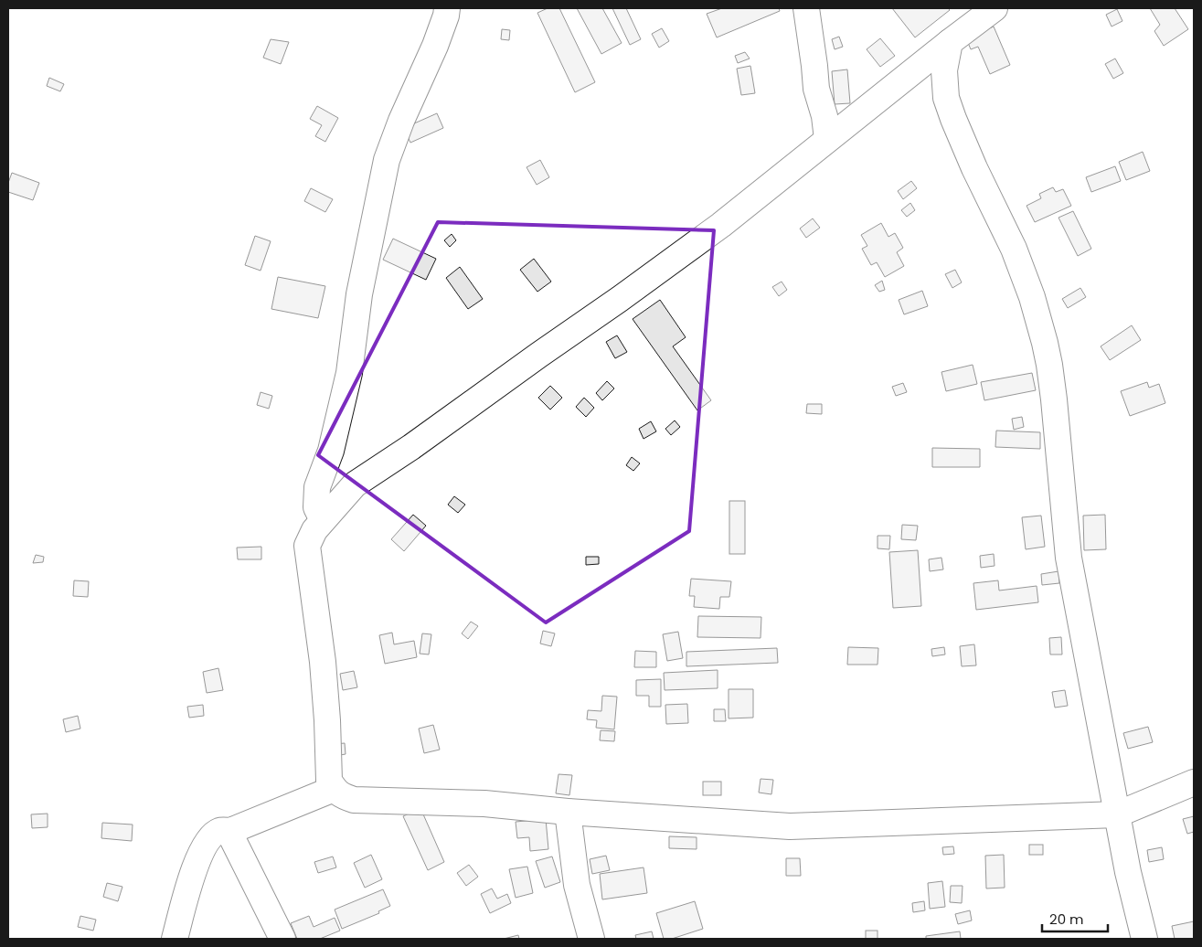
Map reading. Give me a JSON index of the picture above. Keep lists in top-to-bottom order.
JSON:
{
  "scale_bar": "20 m"
}
